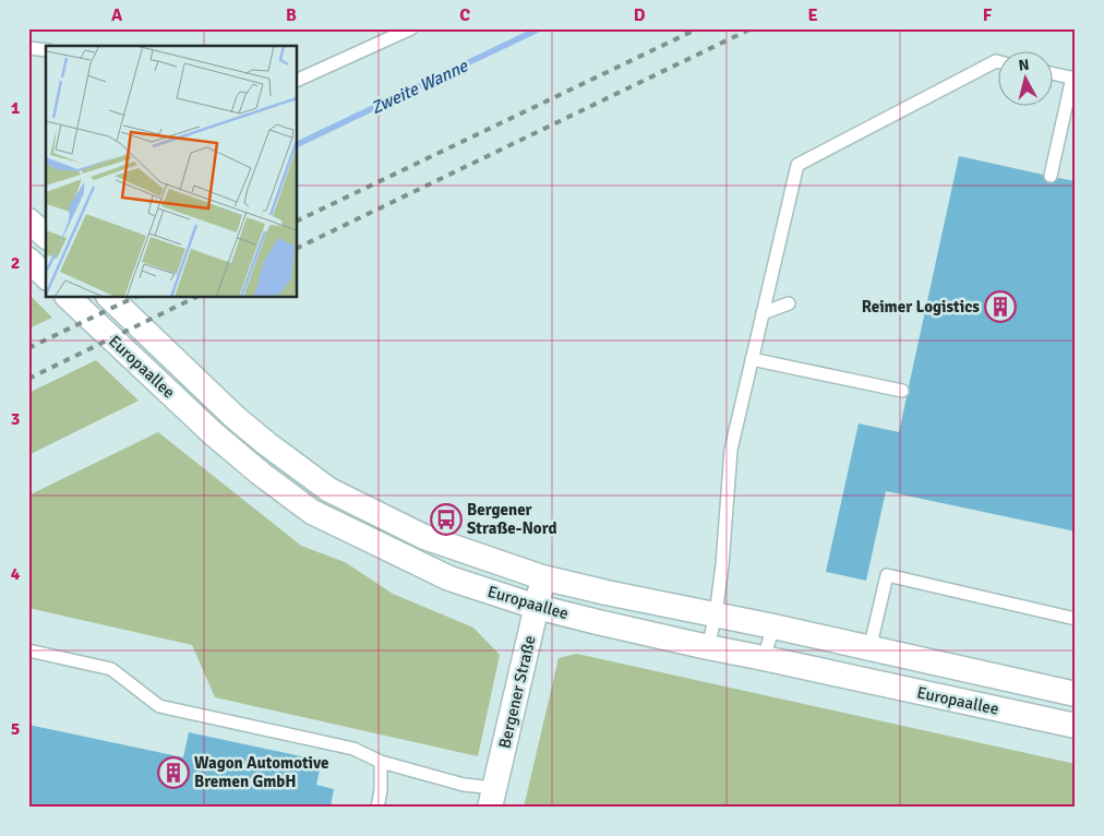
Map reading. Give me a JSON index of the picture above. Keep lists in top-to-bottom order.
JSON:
{
  "streets": {
    "street": ["Europaallee", "Bergener Straße"]
  },
  "crossings": [
    ["Europaallee", "Bergener Straße"]
  ],
  "water": ["Zweite Wanne"],
  "places": {
    "building": ["Reimer Logistics", "Wagon Automotive Bremen GmbH"],
    "bus stop": ["Bergener Straße-Nord"]
  },
  "north": "top",
  "grid": {
    "columns": [
      "A",
      "B",
      "C",
      "D",
      "E",
      "F"
    ],
    "rows": [
      "1",
      "2",
      "3",
      "4",
      "5"
    ]
  }
}
